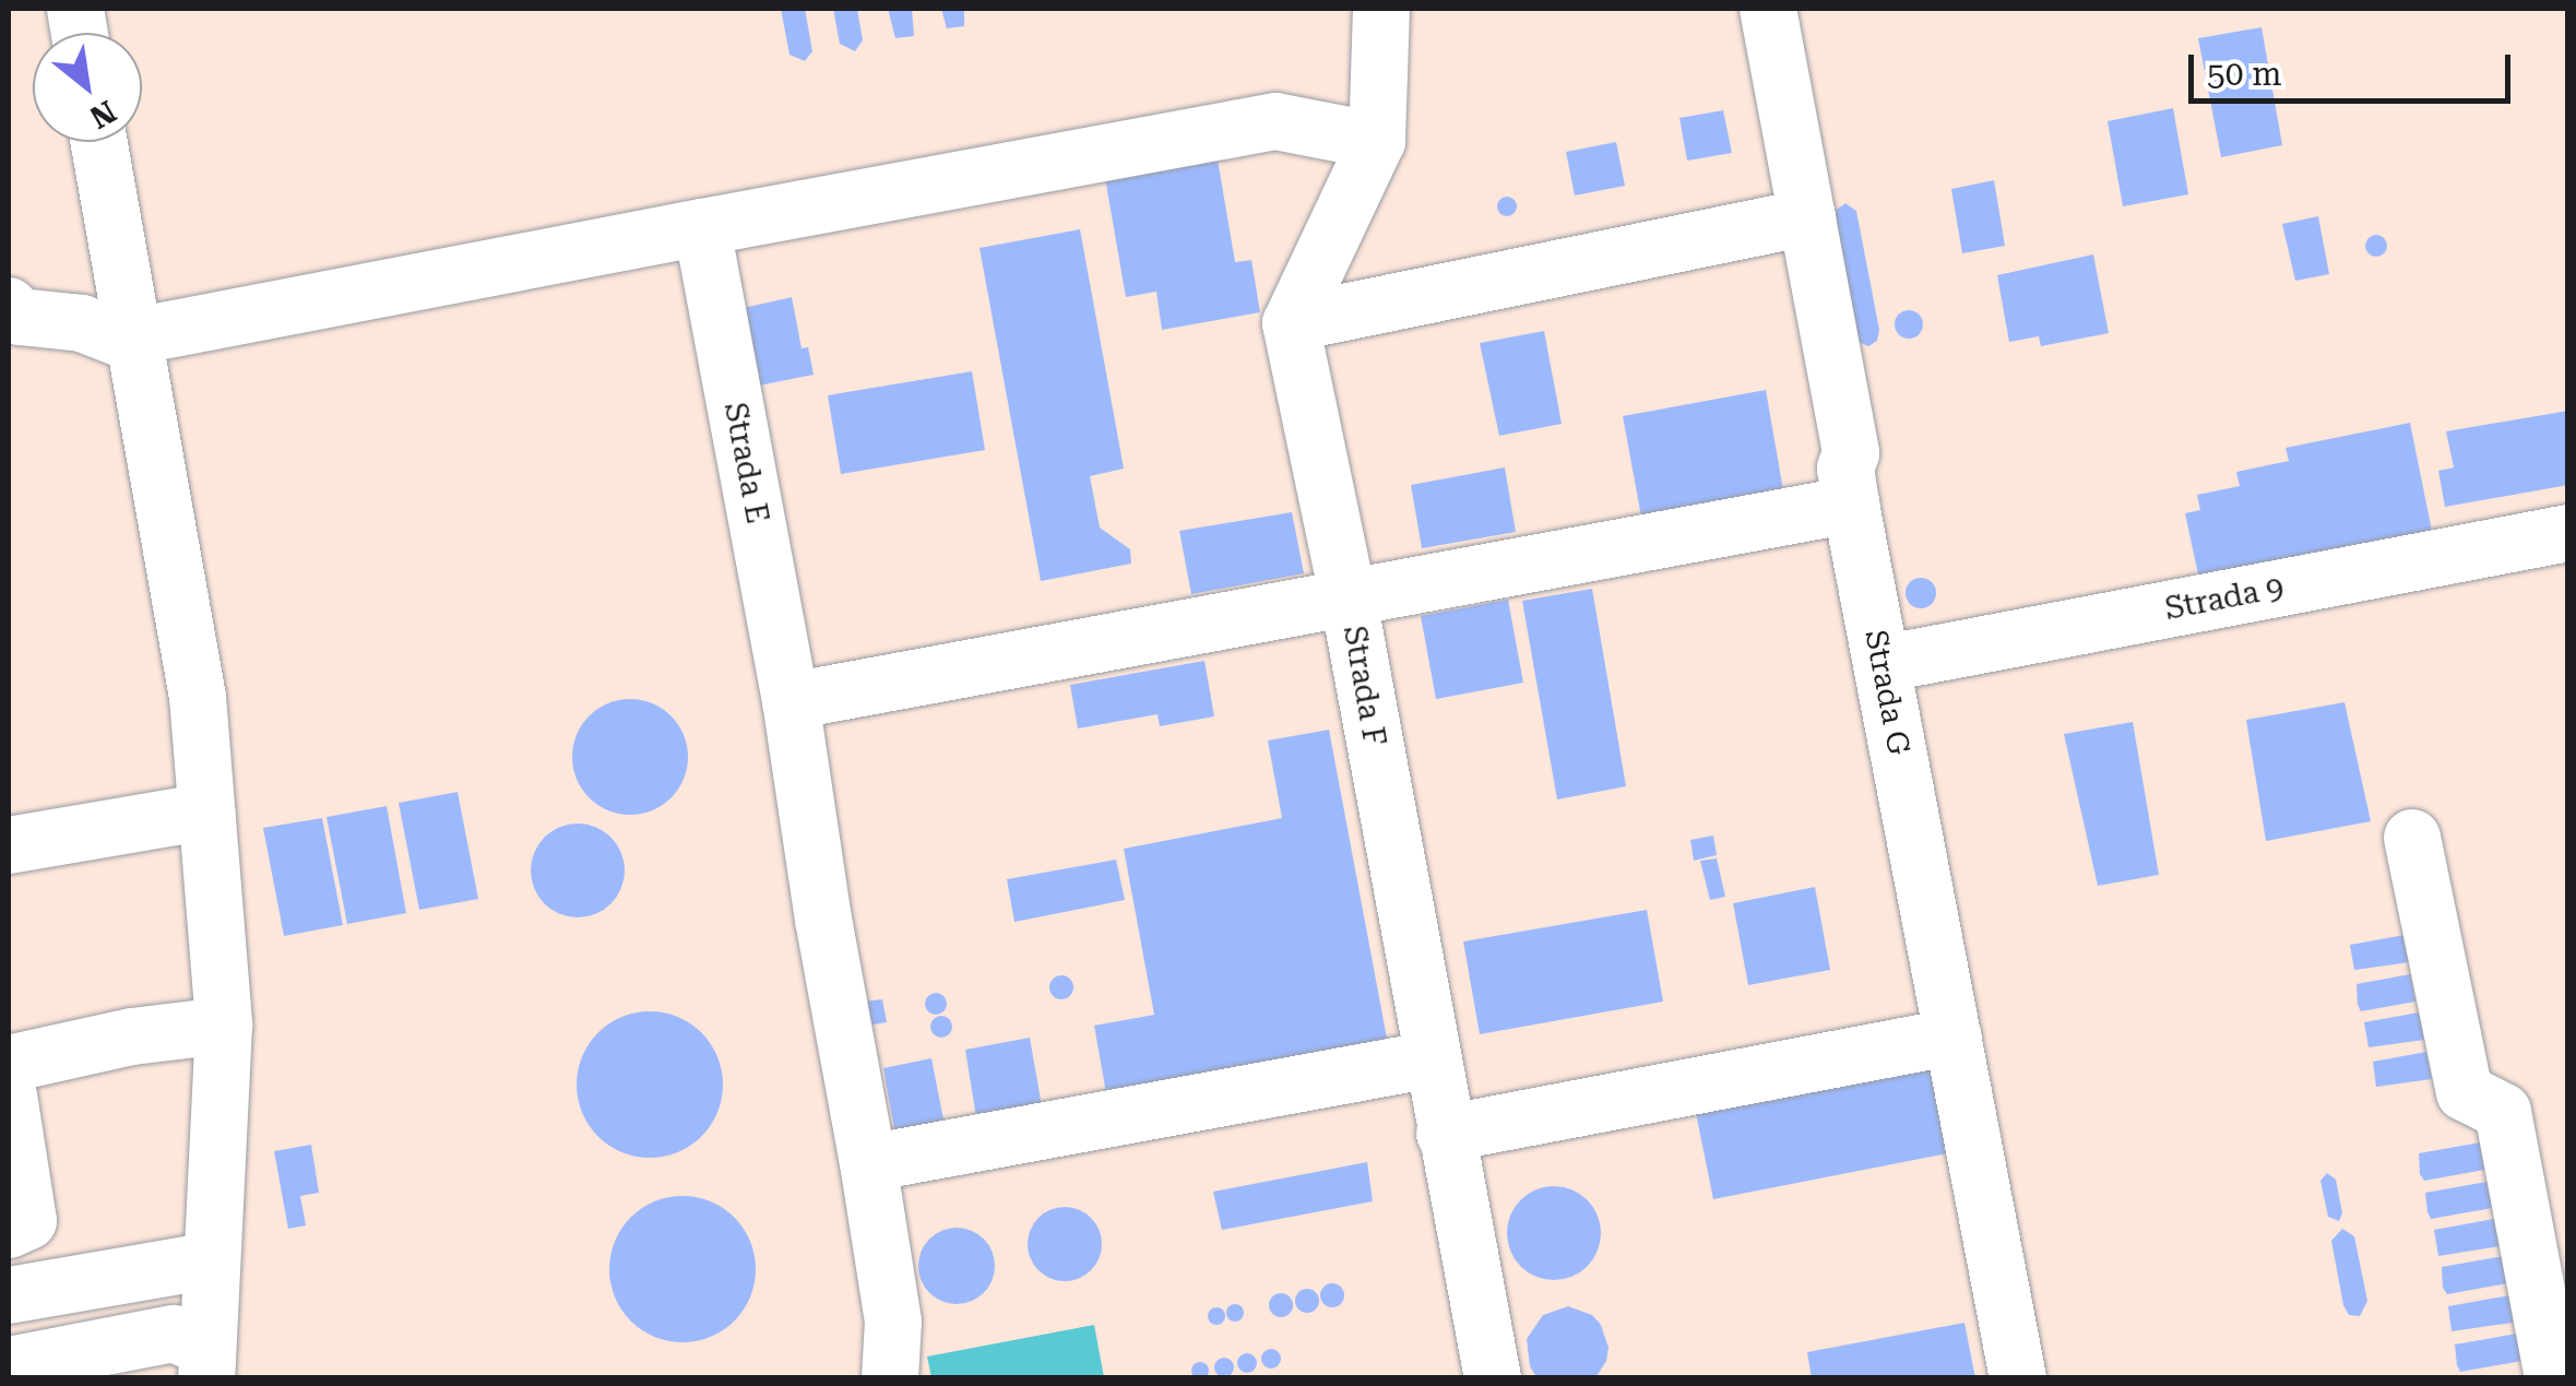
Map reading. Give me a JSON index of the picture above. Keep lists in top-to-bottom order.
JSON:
{
  "streets": {
    "lane": [
      "Strada E",
      "Strada 9",
      "Strada F",
      "Strada G"
    ]
  },
  "crossings": [
    ["Strada 9", "Strada G"]
  ],
  "scale_bar": "50 m",
  "north": "bottom right"
}
